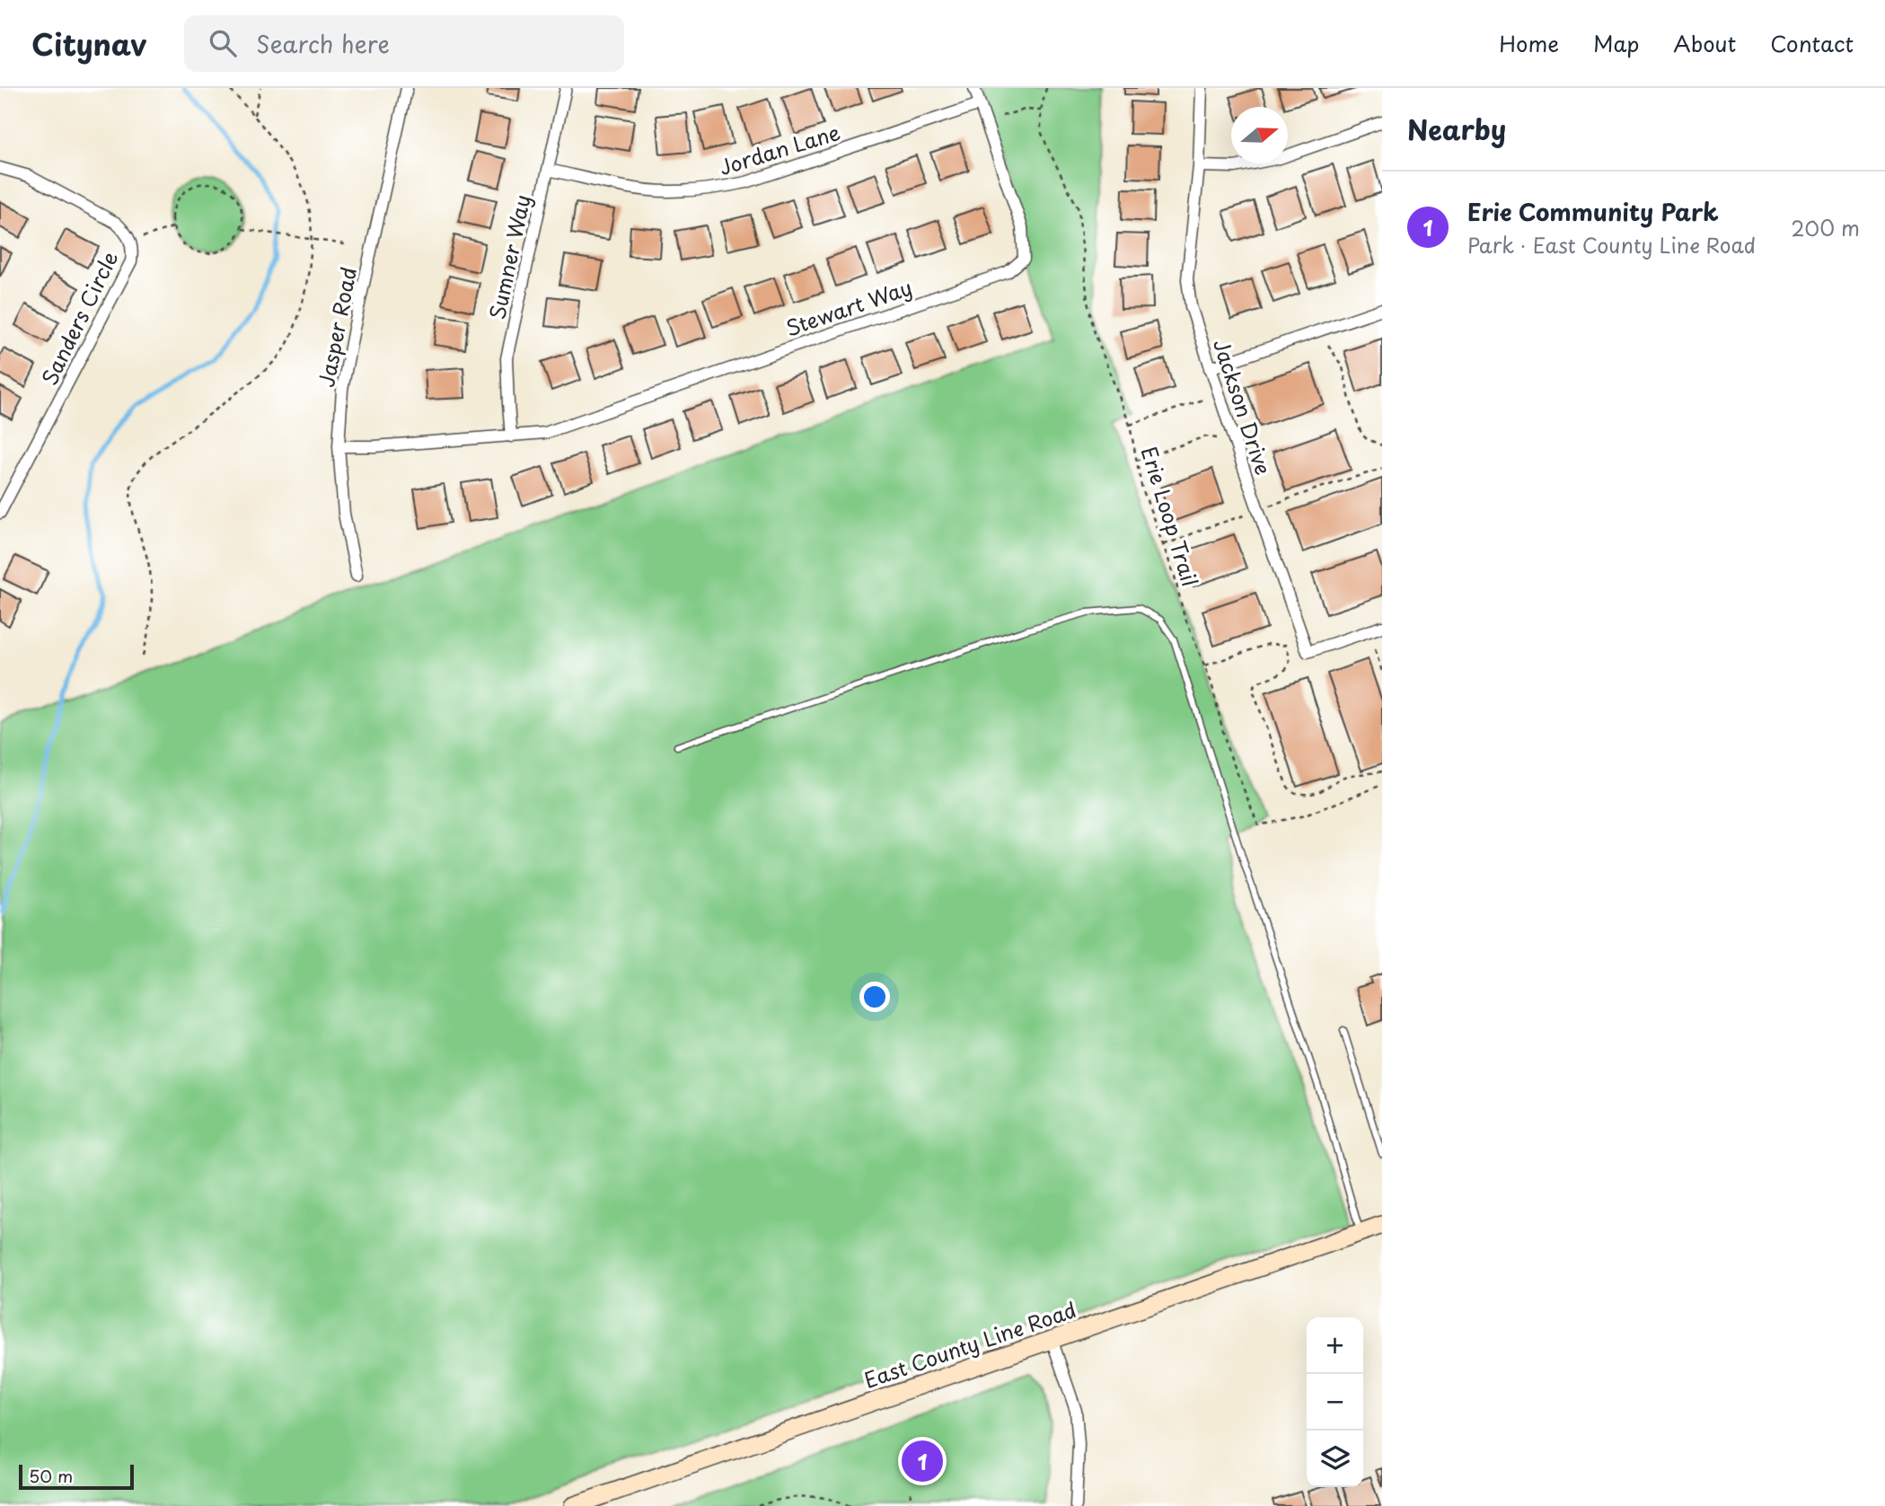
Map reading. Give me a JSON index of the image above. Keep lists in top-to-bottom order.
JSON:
{
  "streets": {
    "main road": ["East County Line Road"],
    "street": [
      "Jordan Lane",
      "Sumner Way",
      "Stewart Way",
      "Sanders Circle",
      "Jasper Road",
      "Jackson Drive"
    ],
    "path": ["Erie Loop Trail"]
  },
  "crossings": [
    ["Jordan Lane", "Sumner Way"],
    ["Jordan Lane", "Stewart Way"],
    ["Sumner Way", "Stewart Way"]
  ],
  "scale_bar": "50 m",
  "north": "right",
  "page": {
    "header": "Citynav",
    "search": "Search here",
    "nav": [
      "Home",
      "Map",
      "About",
      "Contact"
    ],
    "heading": "Nearby",
    "list": [
      {
        "mark": "1",
        "name": "Erie Community Park",
        "note": "Park · East County Line Road",
        "value": "200 m"
      }
    ],
    "map_buttons": ["+", "−"],
    "pins": "1",
    "scale": "50 m"
  }
}
